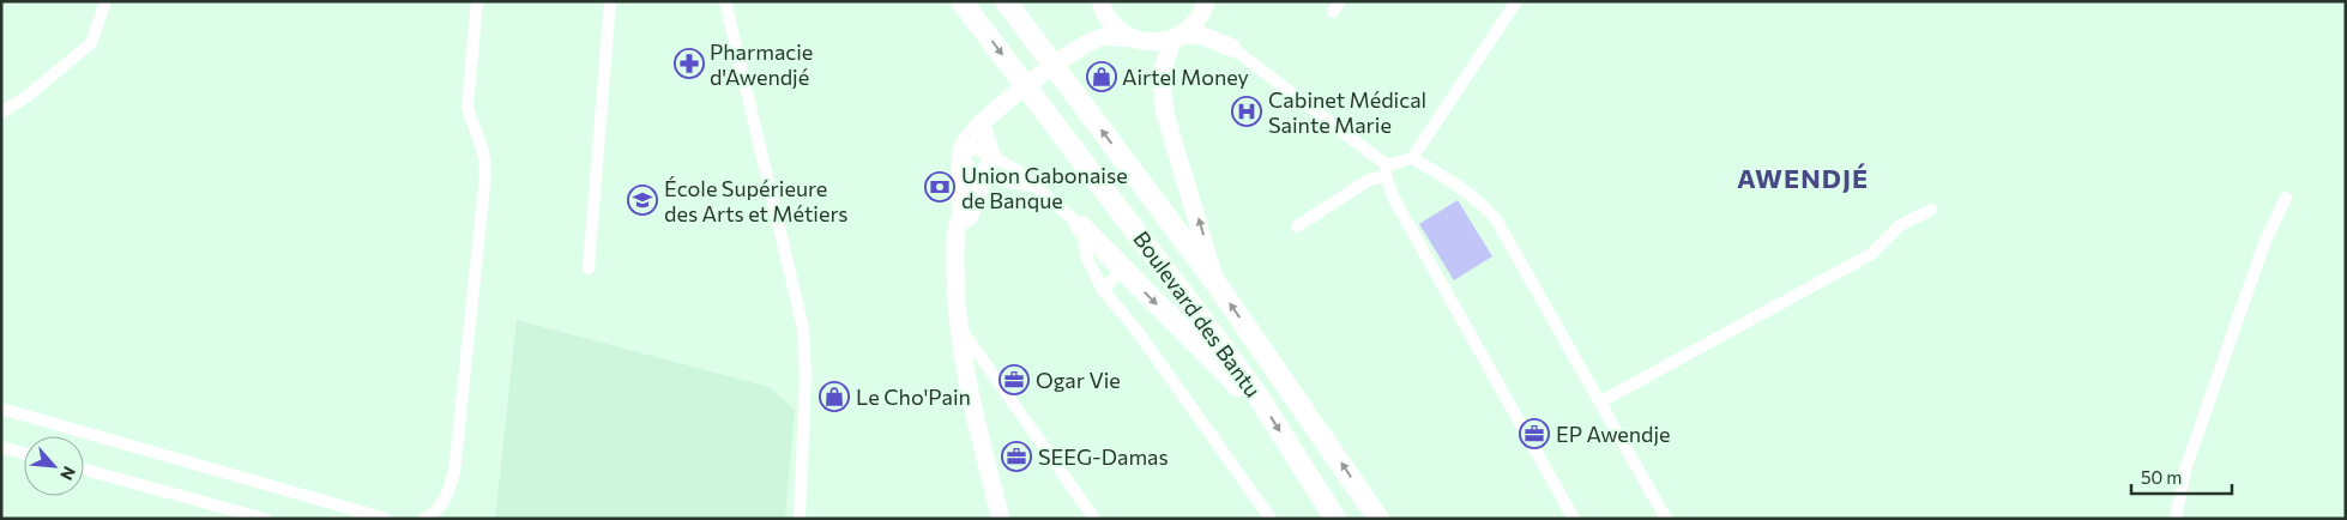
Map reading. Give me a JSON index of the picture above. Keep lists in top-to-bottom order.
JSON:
{
  "streets": {
    "highway": ["Boulevard des Bantu"]
  },
  "districts": ["AWENDJÉ"],
  "places": {
    "pharmacy": ["Pharmacie d'Awendjé"],
    "shop": ["Airtel Money", "Le Cho'Pain"],
    "hospital": ["Cabinet Médical Sainte Marie"],
    "bank": ["Union Gabonaise de Banque"],
    "school or university": ["École Supérieure des Arts et Métiers"],
    "office": ["Ogar Vie", "EP Awendje", "SEEG-Damas"]
  },
  "scale_bar": "50 m",
  "north": "bottom right"
}
